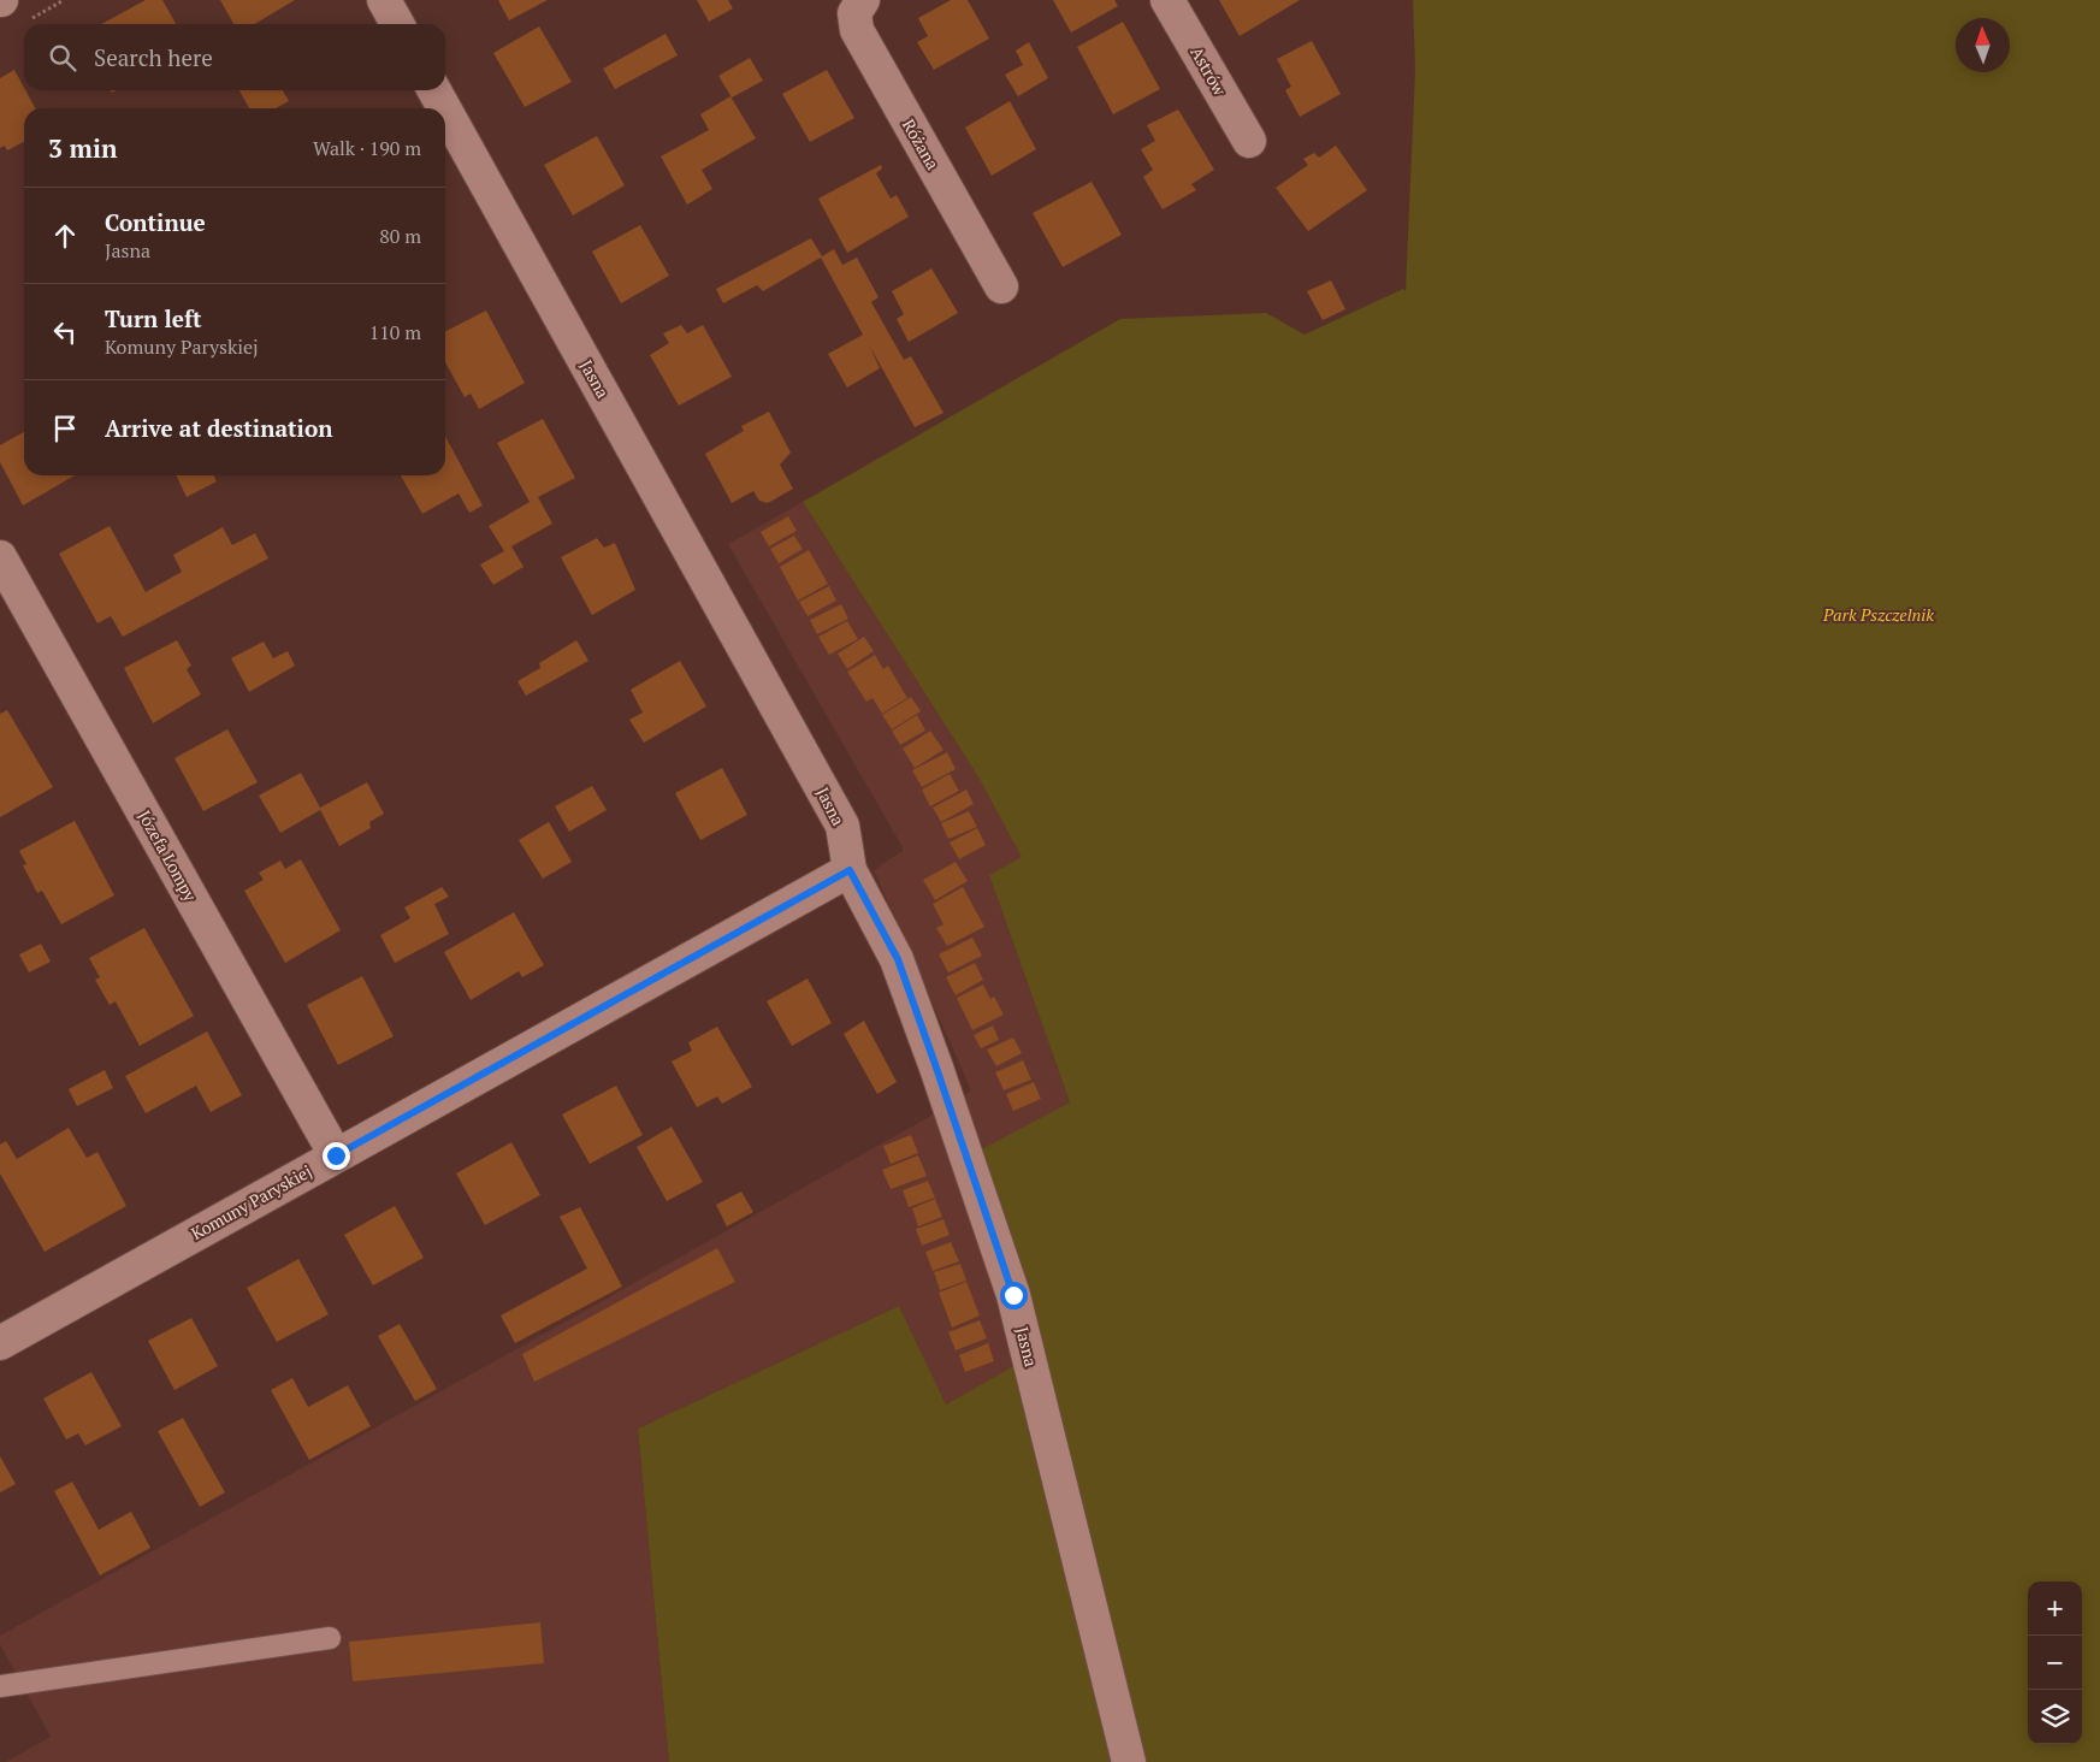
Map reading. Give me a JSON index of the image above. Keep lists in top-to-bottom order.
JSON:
{
  "streets": {
    "street": [
      "Astrów",
      "Różana",
      "Jasna",
      "Józefa Lompy",
      "Komuny Paryskiej"
    ]
  },
  "crossings": [
    ["Jasna", "Komuny Paryskiej"],
    ["Józefa Lompy", "Komuny Paryskiej"]
  ],
  "parks": ["Park Pszczelnik"],
  "north": "top",
  "page": {
    "search": "Search here",
    "heading": ["3 min", "Walk · 190 m"],
    "list": [
      ["Continue", "Jasna", "80 m"],
      ["Turn left", "Komuny Paryskiej", "110 m"],
      "Arrive at destination"
    ],
    "map_buttons": ["+", "−"]
  }
}
